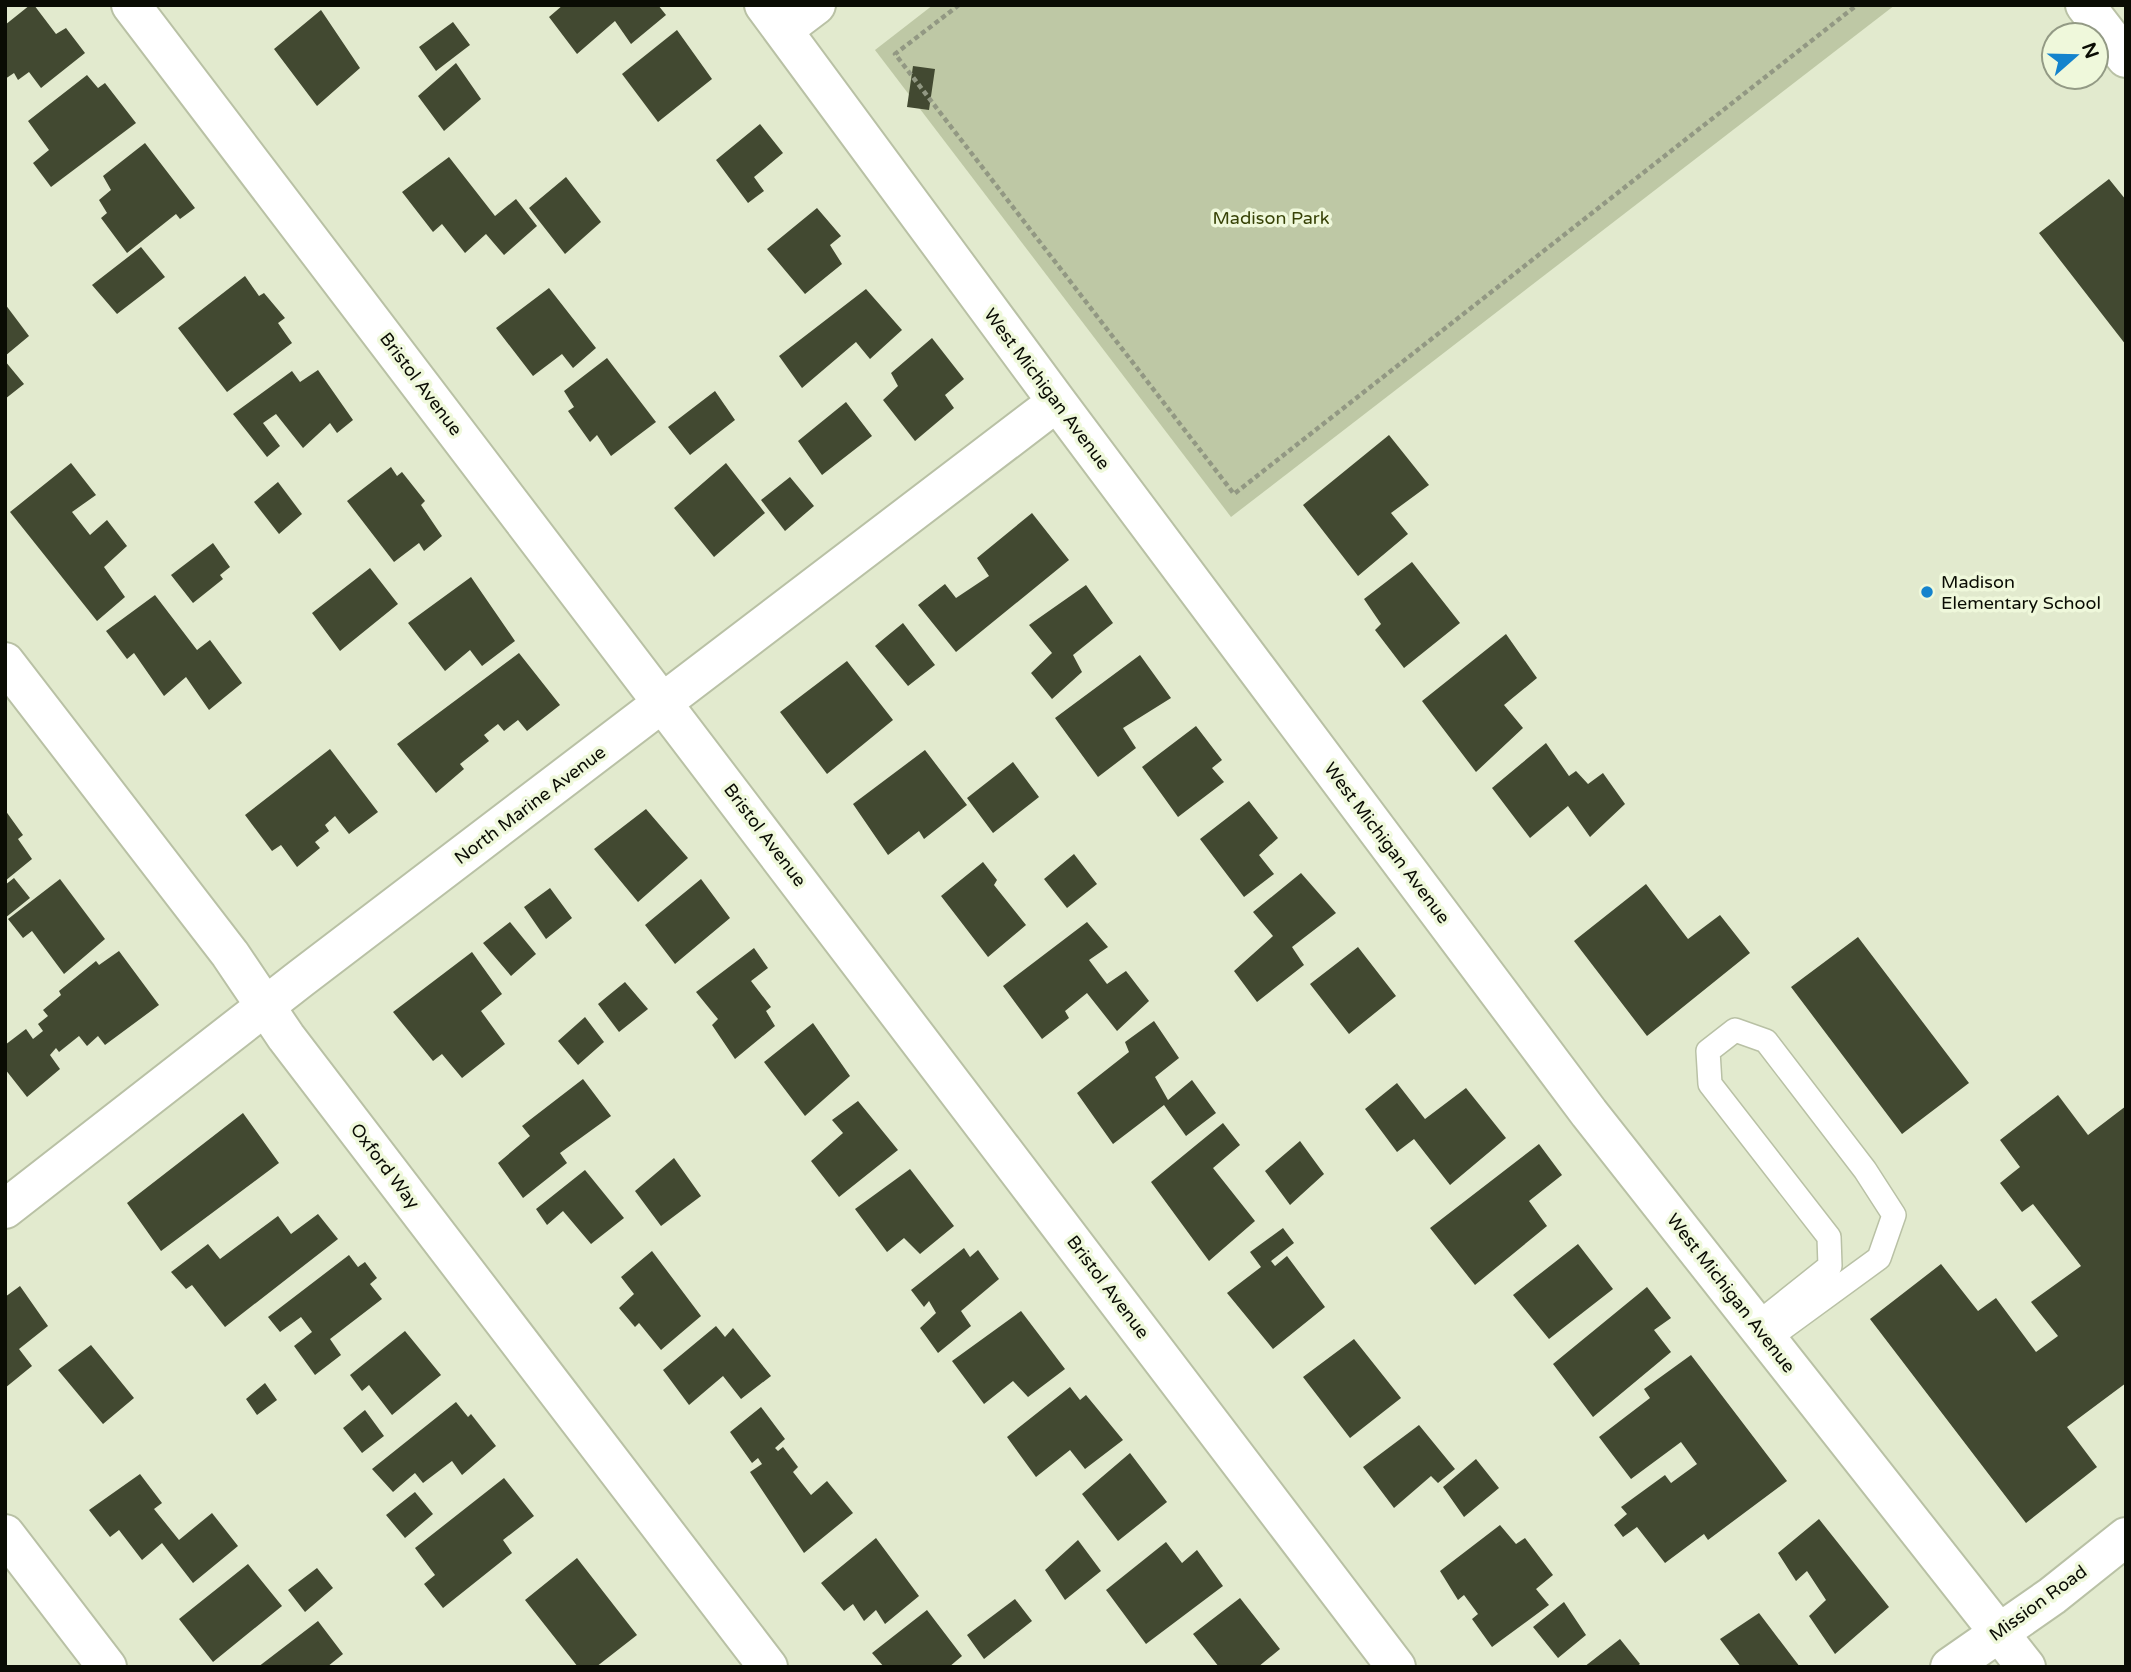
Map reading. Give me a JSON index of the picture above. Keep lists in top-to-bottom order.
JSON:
{
  "streets": {
    "street": [
      "Bristol Avenue",
      "West Michigan Avenue",
      "North Marine Avenue",
      "Oxford Way",
      "Mission Road"
    ]
  },
  "crossings": [
    ["Bristol Avenue", "North Marine Avenue"],
    ["West Michigan Avenue", "North Marine Avenue"],
    ["West Michigan Avenue", "Mission Road"],
    ["North Marine Avenue", "Oxford Way"]
  ],
  "parks": ["Madison Park"],
  "places": ["Madison Elementary School"],
  "north": "right"
}
